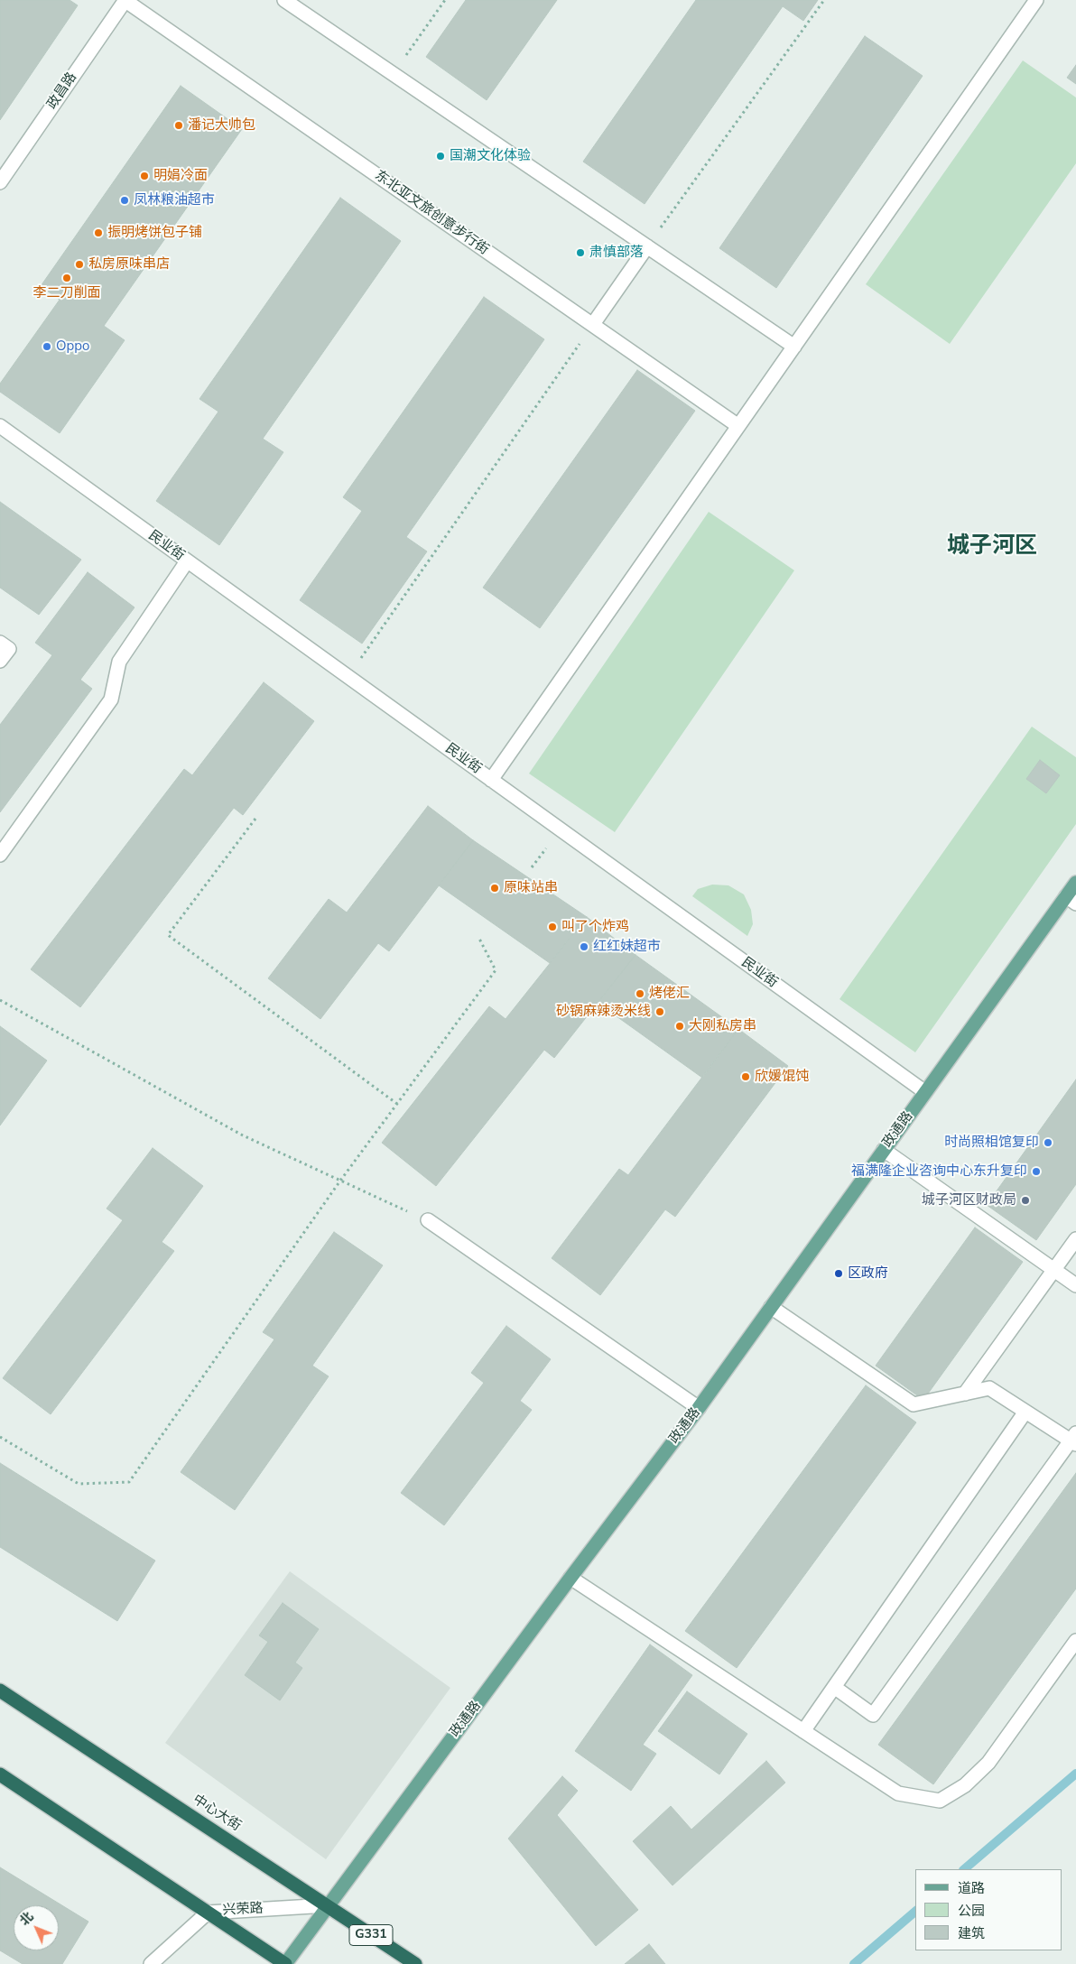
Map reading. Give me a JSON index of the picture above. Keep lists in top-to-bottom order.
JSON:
{
  "streets": {
    "highway": ["中心大街", "G331"],
    "main road": ["政通路"],
    "street": [
      "政昌路",
      "东北亚文旅创意步行街",
      "民业街",
      "兴荣路"
    ]
  },
  "crossings": [
    ["政昌路", "东北亚文旅创意步行街"],
    ["民业街", "政通路"],
    ["政通路", "中心大街"],
    ["政通路", "兴荣路"],
    ["中心大街", "兴荣路"]
  ],
  "districts": ["城子河区"],
  "places": [
    "潘记大帅包",
    "国潮文化体验",
    "明娟冷面",
    "凤林粮油超市",
    "振明烤饼包子铺",
    "肃慎部落",
    "私房原味串店",
    "李二刀削面",
    "Oppo",
    "原味站串",
    "叫了个炸鸡",
    "红红妹超市",
    "烤佬汇",
    "砂锅麻辣烫米线",
    "大刚私房串",
    "欣媛馄饨",
    "时尚照相馆复印",
    "福满隆企业咨询中心东升复印",
    "城子河区财政局",
    "区政府"
  ],
  "legend": ["道路", "公园", "建筑"],
  "north": "top left"
}
